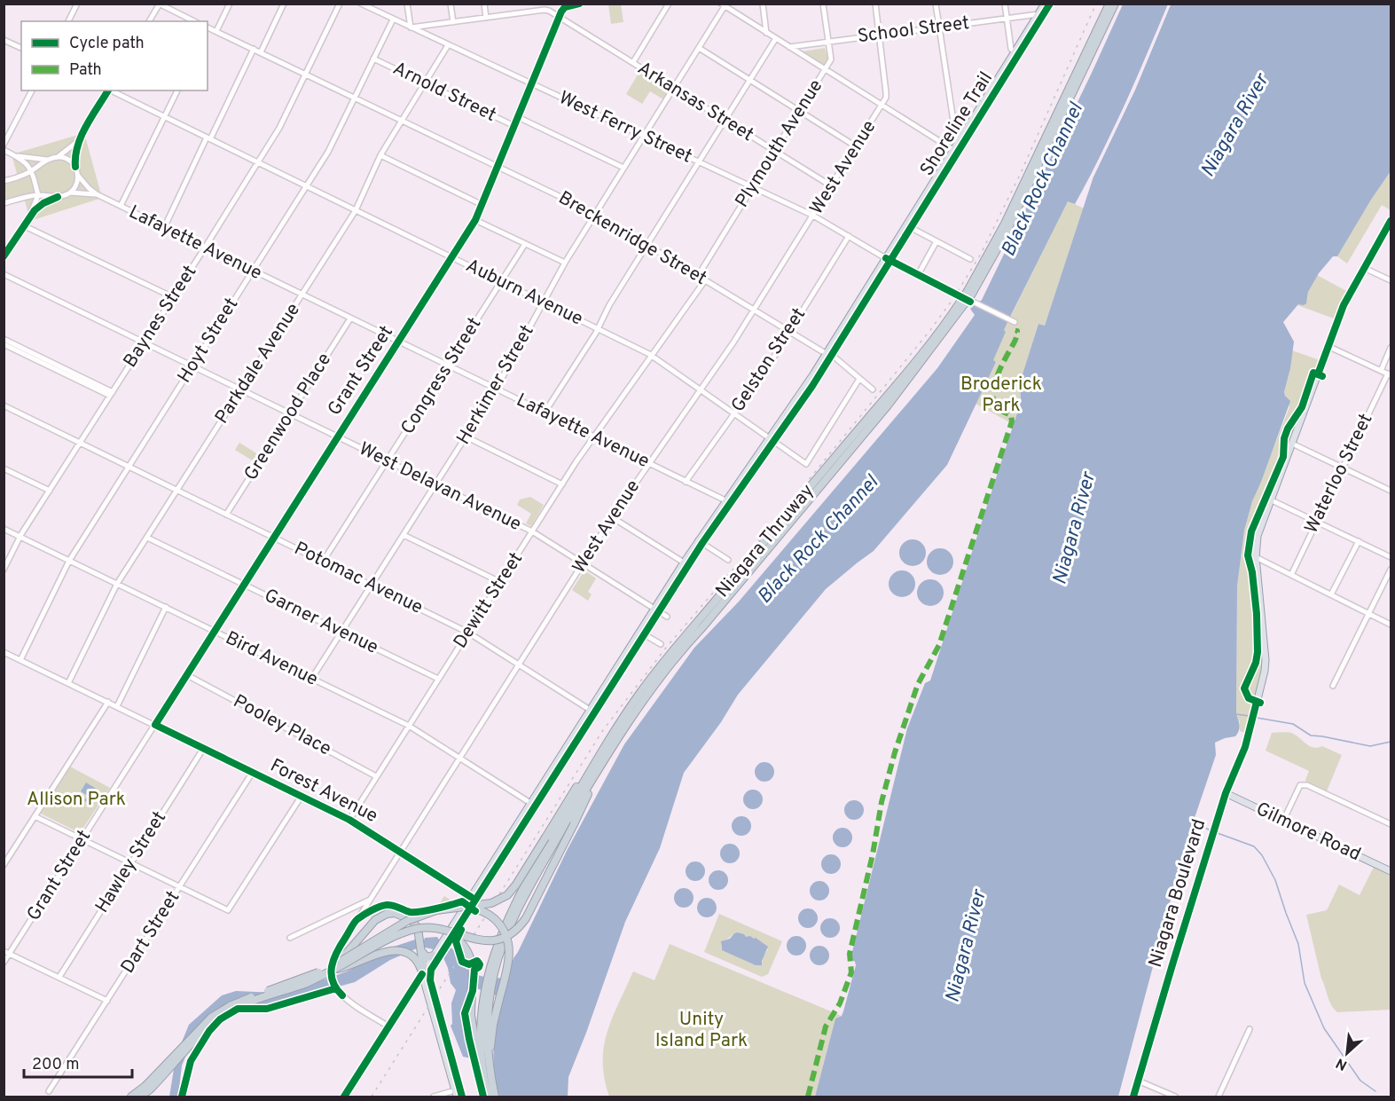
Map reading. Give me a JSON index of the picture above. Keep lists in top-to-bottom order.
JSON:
{
  "streets": {
    "highway": ["Niagara Thruway"],
    "main road": ["Gilmore Road", "Niagara Boulevard"],
    "street": [
      "School Street",
      "Arnold Street",
      "Arkansas Street",
      "West Ferry Street",
      "Plymouth Avenue",
      "West Avenue",
      "Breckenridge Street",
      "Lafayette Avenue",
      "Auburn Avenue",
      "Baynes Street",
      "Hoyt Street",
      "Gelston Street",
      "Parkdale Avenue",
      "Grant Street",
      "Congress Street",
      "Herkimer Street",
      "Greenwood Place",
      "Waterloo Street",
      "West Delavan Avenue",
      "Potomac Avenue",
      "Dewitt Street",
      "Garner Avenue",
      "Bird Avenue",
      "Pooley Place",
      "Forest Avenue",
      "Hawley Street",
      "Dart Street"
    ],
    "cycle path": ["Shoreline Trail"]
  },
  "crossings": [
    ["School Street", "Plymouth Avenue"],
    ["School Street", "West Avenue"],
    ["Arnold Street", "Hoyt Street"],
    ["Arnold Street", "Parkdale Avenue"],
    ["Arnold Street", "Grant Street"],
    ["Arkansas Street", "Plymouth Avenue"],
    ["Arkansas Street", "West Avenue"],
    ["Arkansas Street", "Grant Street"],
    ["Arkansas Street", "Herkimer Street"],
    ["West Ferry Street", "Plymouth Avenue"],
    ["West Ferry Street", "West Avenue"],
    ["West Ferry Street", "Hoyt Street"],
    ["West Ferry Street", "Gelston Street"],
    ["West Ferry Street", "Parkdale Avenue"],
    ["West Ferry Street", "Grant Street"],
    ["West Ferry Street", "Herkimer Street"],
    ["West Ferry Street", "Niagara Thruway"],
    ["Plymouth Avenue", "Breckenridge Street"],
    ["West Avenue", "Breckenridge Street"],
    ["West Avenue", "Lafayette Avenue"],
    ["West Avenue", "Auburn Avenue"],
    ["West Avenue", "West Delavan Avenue"],
    ["West Avenue", "Potomac Avenue"],
    ["West Avenue", "Bird Avenue"],
    ["West Avenue", "Forest Avenue"],
    ["Breckenridge Street", "Auburn Avenue"],
    ["Breckenridge Street", "Baynes Street"],
    ["Breckenridge Street", "Hoyt Street"],
    ["Breckenridge Street", "Gelston Street"],
    ["Breckenridge Street", "Parkdale Avenue"],
    ["Breckenridge Street", "Grant Street"],
    ["Breckenridge Street", "Herkimer Street"],
    ["Breckenridge Street", "Dewitt Street"],
    ["Lafayette Avenue", "Baynes Street"],
    ["Lafayette Avenue", "Hoyt Street"],
    ["Lafayette Avenue", "Gelston Street"],
    ["Lafayette Avenue", "Parkdale Avenue"],
    ["Lafayette Avenue", "Grant Street"],
    ["Lafayette Avenue", "Congress Street"],
    ["Lafayette Avenue", "Herkimer Street"],
    ["Lafayette Avenue", "Greenwood Place"],
    ["Lafayette Avenue", "Dewitt Street"],
    ["Auburn Avenue", "Baynes Street"],
    ["Auburn Avenue", "Hoyt Street"],
    ["Auburn Avenue", "Gelston Street"],
    ["Auburn Avenue", "Parkdale Avenue"],
    ["Auburn Avenue", "Grant Street"],
    ["Auburn Avenue", "Congress Street"],
    ["Auburn Avenue", "Herkimer Street"],
    ["Auburn Avenue", "Dewitt Street"],
    ["Baynes Street", "West Delavan Avenue"],
    ["Baynes Street", "Potomac Avenue"],
    ["Baynes Street", "Bird Avenue"],
    ["Hoyt Street", "West Delavan Avenue"],
    ["Hoyt Street", "Potomac Avenue"],
    ["Hoyt Street", "Bird Avenue"],
    ["Hoyt Street", "Forest Avenue"],
    ["Parkdale Avenue", "West Delavan Avenue"],
    ["Parkdale Avenue", "Potomac Avenue"],
    ["Parkdale Avenue", "Garner Avenue"],
    ["Parkdale Avenue", "Bird Avenue"],
    ["Parkdale Avenue", "Forest Avenue"],
    ["Grant Street", "West Delavan Avenue"],
    ["Grant Street", "Potomac Avenue"],
    ["Grant Street", "Garner Avenue"],
    ["Grant Street", "Bird Avenue"],
    ["Grant Street", "Pooley Place"],
    ["Grant Street", "Forest Avenue"],
    ["Congress Street", "West Delavan Avenue"],
    ["Congress Street", "Potomac Avenue"],
    ["Herkimer Street", "West Delavan Avenue"],
    ["Herkimer Street", "Potomac Avenue"],
    ["Herkimer Street", "Garner Avenue"],
    ["Herkimer Street", "Bird Avenue"],
    ["Greenwood Place", "West Delavan Avenue"],
    ["Greenwood Place", "Potomac Avenue"],
    ["West Delavan Avenue", "Dewitt Street"],
    ["Potomac Avenue", "Dewitt Street"],
    ["Dewitt Street", "Garner Avenue"],
    ["Dewitt Street", "Bird Avenue"],
    ["Dewitt Street", "Pooley Place"],
    ["Dewitt Street", "Forest Avenue"],
    ["Forest Avenue", "Hawley Street"],
    ["Forest Avenue", "Dart Street"],
    ["Gilmore Road", "Niagara Boulevard"]
  ],
  "water": ["Niagara River", "Black Rock Channel"],
  "parks": ["Broderick Park", "Allison Park", "Unity Island Park"],
  "legend": ["Cycle path", "Path"],
  "scale_bar": "200 m",
  "north": "bottom left"
}
